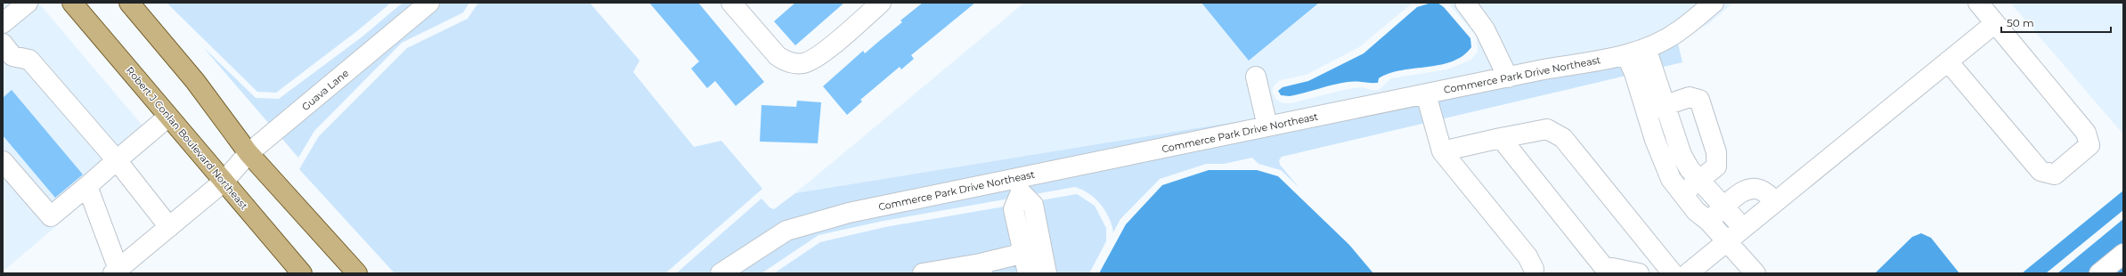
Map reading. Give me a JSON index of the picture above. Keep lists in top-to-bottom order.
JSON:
{
  "streets": {
    "main road": ["Robert J Conlan Boulevard Northeast"],
    "street": ["Commerce Park Drive Northeast", "Guava Lane"]
  },
  "crossings": [
    ["Guava Lane", "Robert J Conlan Boulevard Northeast"]
  ],
  "scale_bar": "50 m"
}
